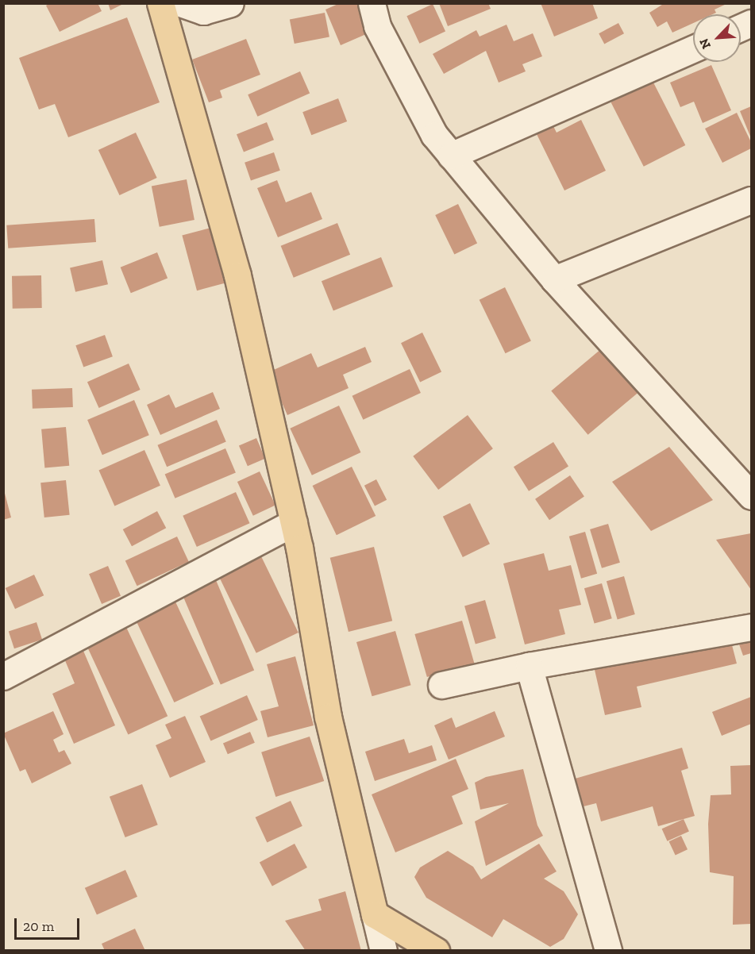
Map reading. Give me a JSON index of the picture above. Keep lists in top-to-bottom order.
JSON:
{
  "scale_bar": "20 m",
  "north": "bottom left"
}
